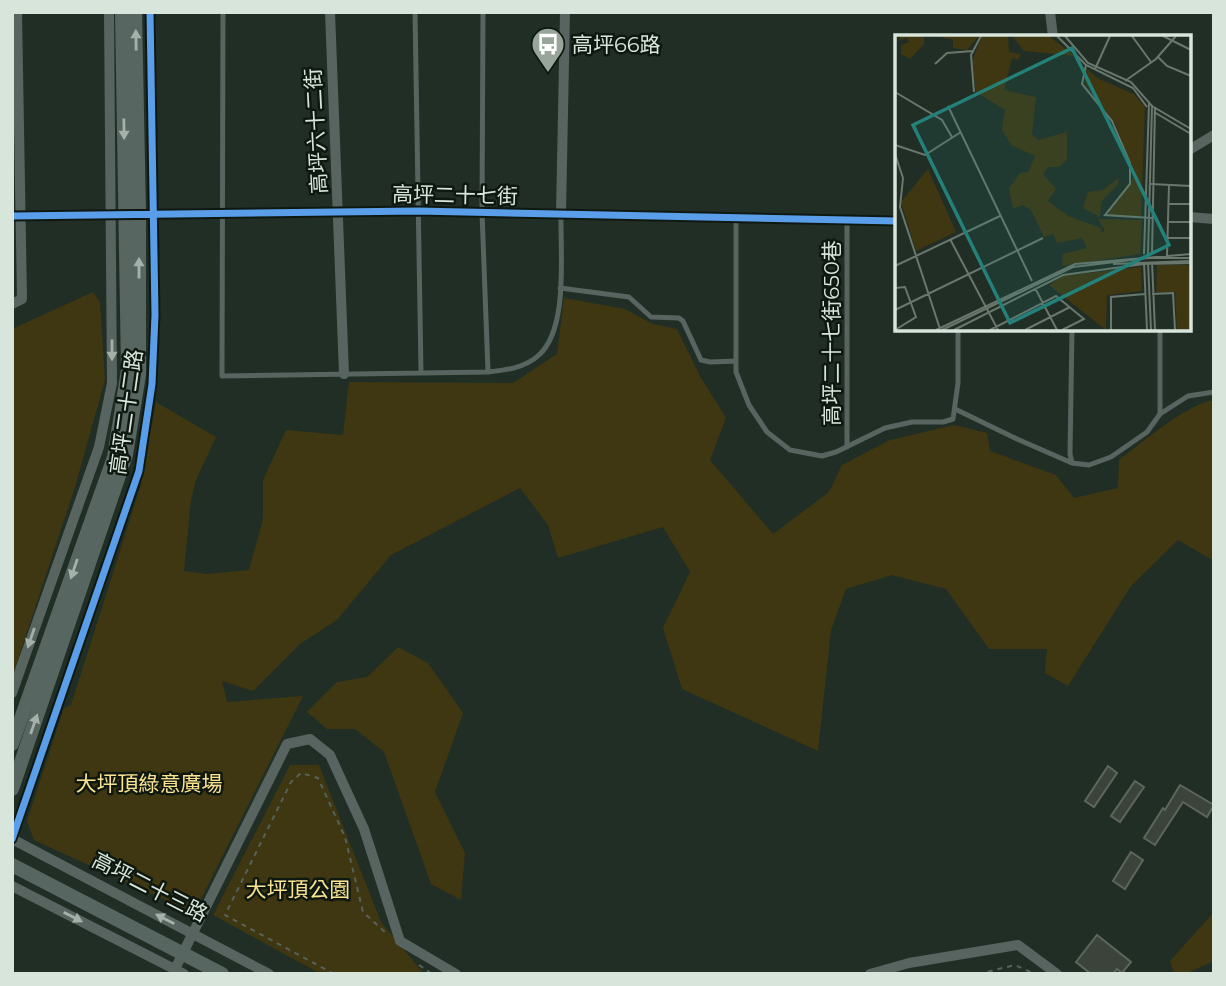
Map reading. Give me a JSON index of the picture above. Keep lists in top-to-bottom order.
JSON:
{
  "streets": {
    "street": [
      "高坪六十二街",
      "高坪二十七街",
      "高坪二十二路",
      "高坪二十三路"
    ],
    "lane": ["高坪二十七街650巷"]
  },
  "crossings": [
    ["高坪六十二街", "高坪二十七街"],
    ["高坪二十七街", "高坪二十七街650巷"],
    ["高坪二十七街", "高坪二十二路"],
    ["高坪二十二路", "高坪二十三路"]
  ],
  "parks": ["大坪頂綠意廣場", "大坪頂公園"],
  "places": {
    "bus stop": ["高坪66路"]
  }
}
